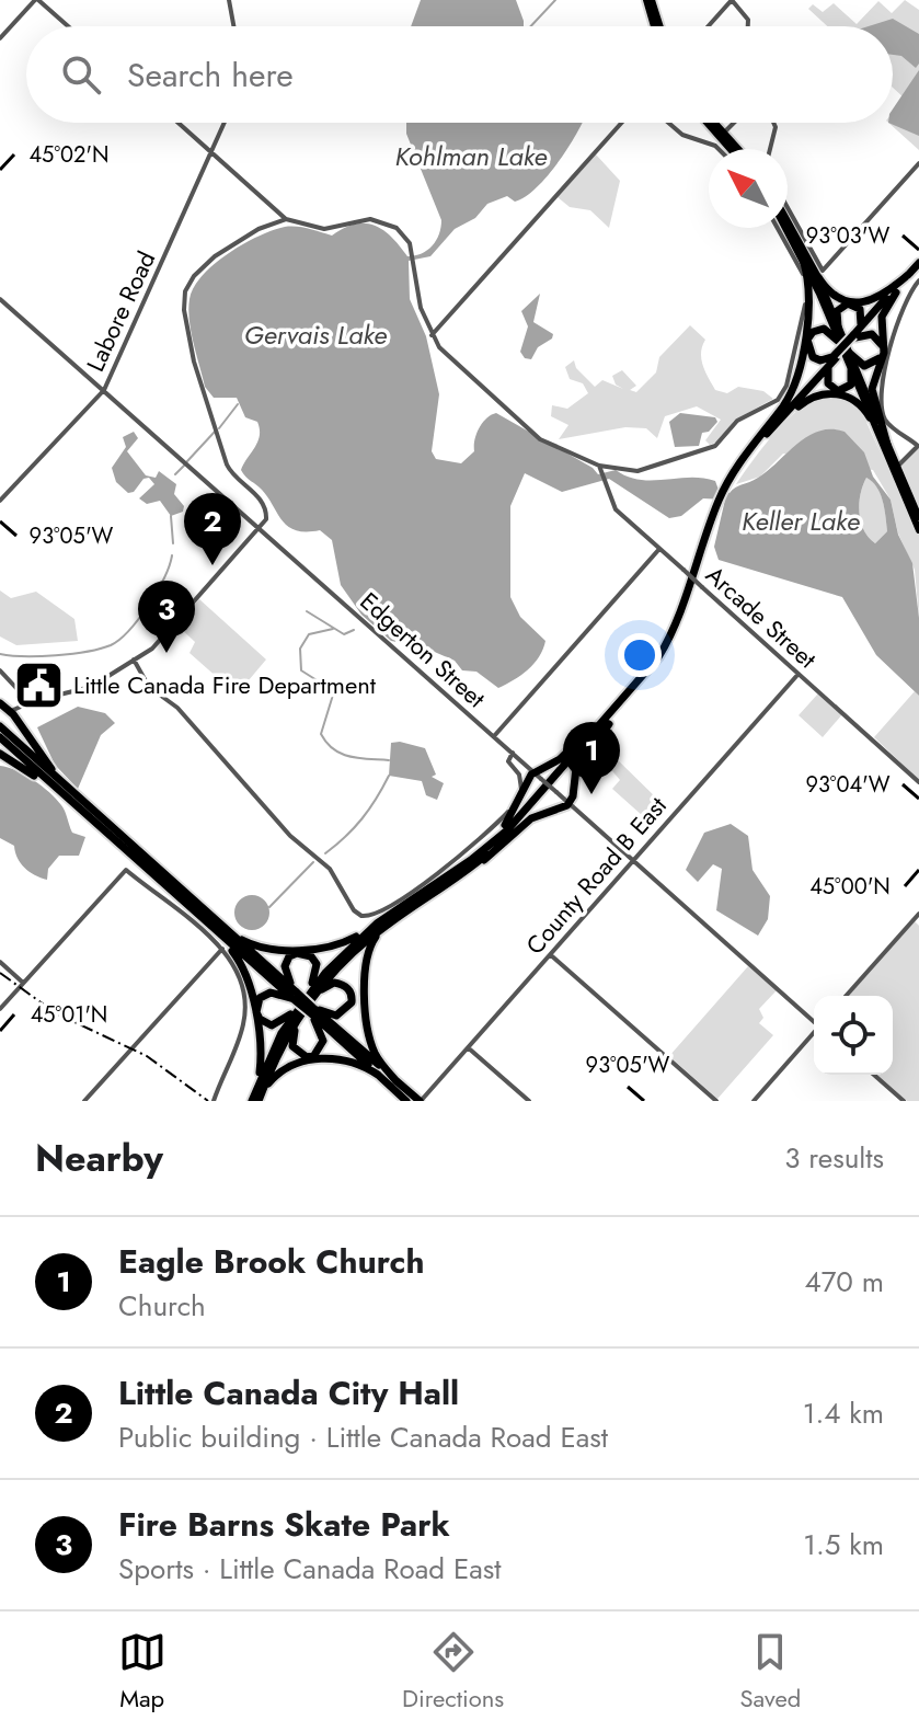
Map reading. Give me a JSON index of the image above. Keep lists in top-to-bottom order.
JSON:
{
  "streets": {
    "street": [
      "Labore Road",
      "Arcade Street",
      "Edgerton Street",
      "County Road B East"
    ]
  },
  "crossings": [
    ["Labore Road", "Edgerton Street"],
    ["Arcade Street", "County Road B East"],
    ["Edgerton Street", "County Road B East"]
  ],
  "water": ["Kohlman Lake", "Gervais Lake", "Keller Lake"],
  "places": {
    "public building": ["Little Canada Fire Department"]
  },
  "north": "top left",
  "page": {
    "search": "Search here",
    "pins": ["2", "3", "1"],
    "heading": ["Nearby", "3 results"],
    "list": [
      {
        "mark": "1",
        "name": "Eagle Brook Church",
        "note": "Church",
        "value": "470 m"
      },
      {
        "mark": "2",
        "name": "Little Canada City Hall",
        "note": "Public building · Little Canada Road East",
        "value": "1.4 km"
      },
      {
        "mark": "3",
        "name": "Fire Barns Skate Park",
        "note": "Sports · Little Canada Road East",
        "value": "1.5 km"
      }
    ],
    "nav": ["Map", "Directions", "Saved"]
  },
  "coordinates": [
    "45°02'N",
    "93°03'W",
    "93°05'W",
    "93°04'W",
    "45°00'N",
    "45°01'N"
  ]
}
